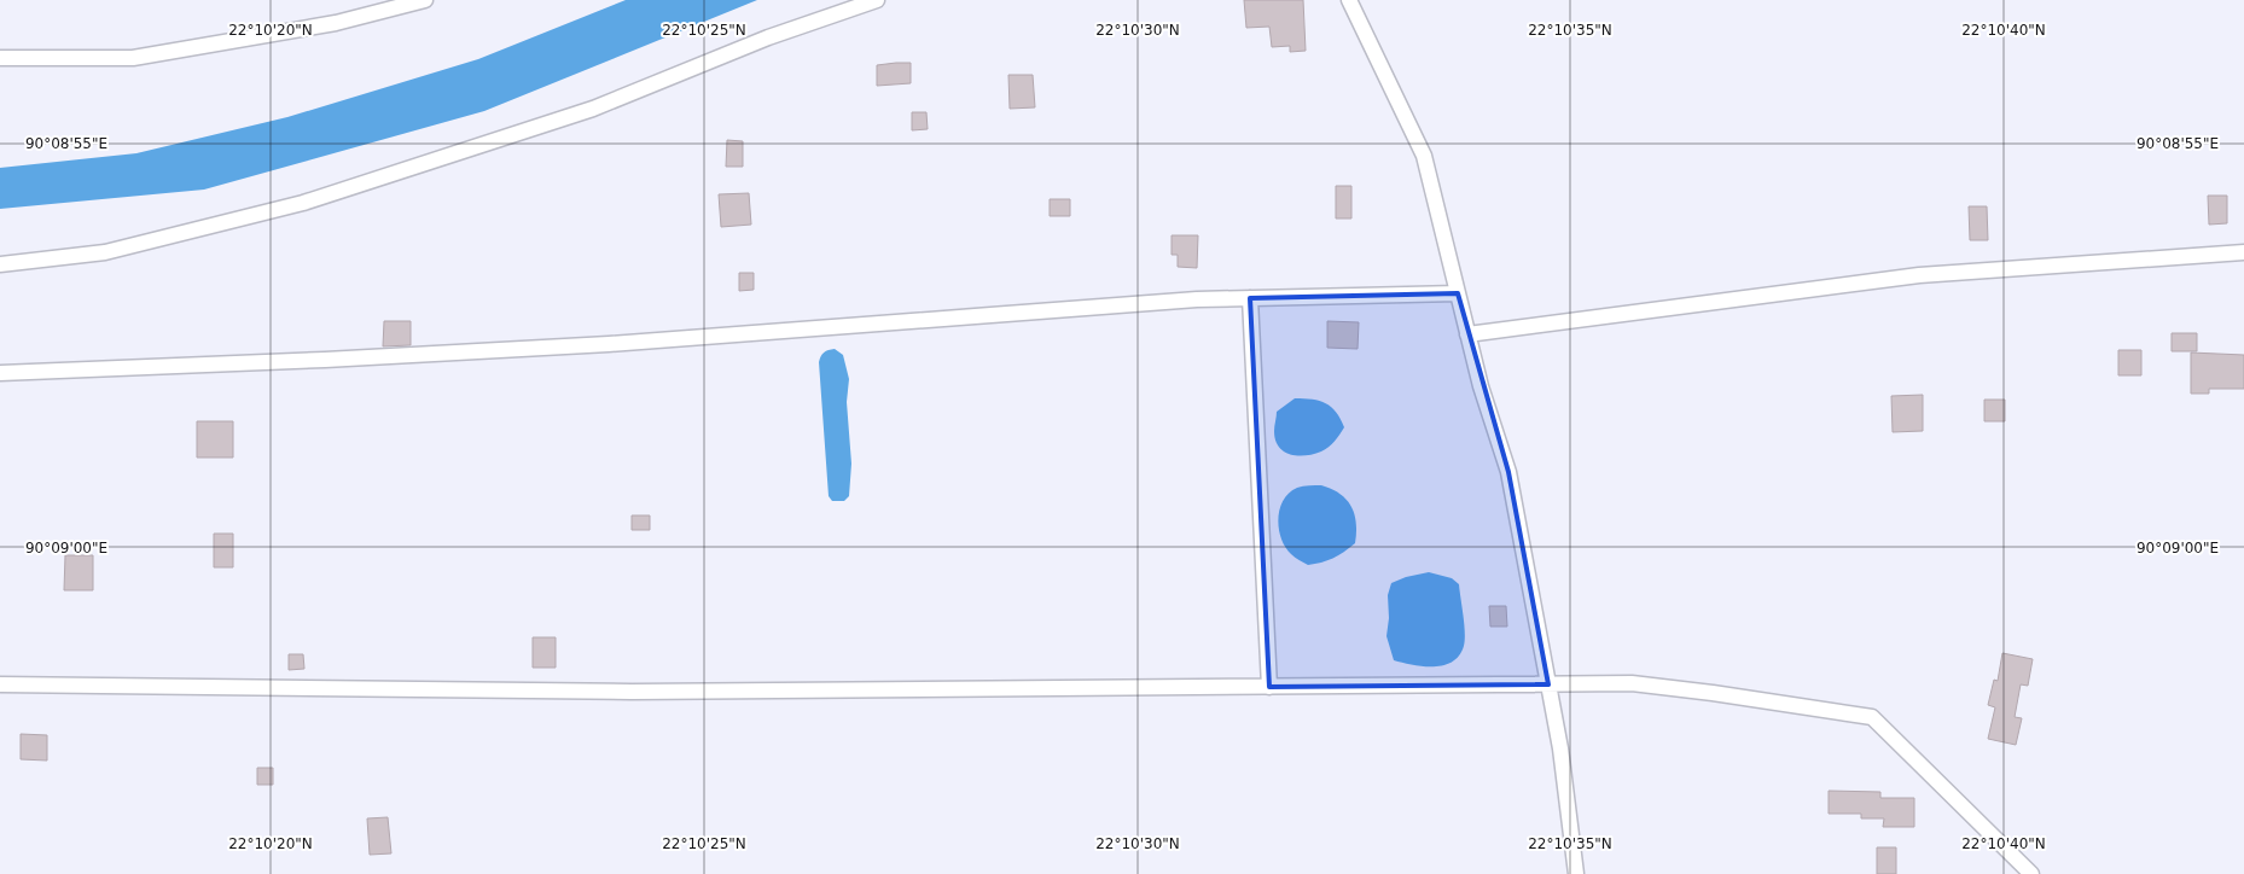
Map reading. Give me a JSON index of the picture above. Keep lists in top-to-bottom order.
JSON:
{
  "coordinates": [
    "22°10'20\"N",
    "22°10'25\"N",
    "22°10'30\"N",
    "22°10'35\"N",
    "22°10'40\"N",
    "90°08'55\"E",
    "90°09'00\"E"
  ]
}
